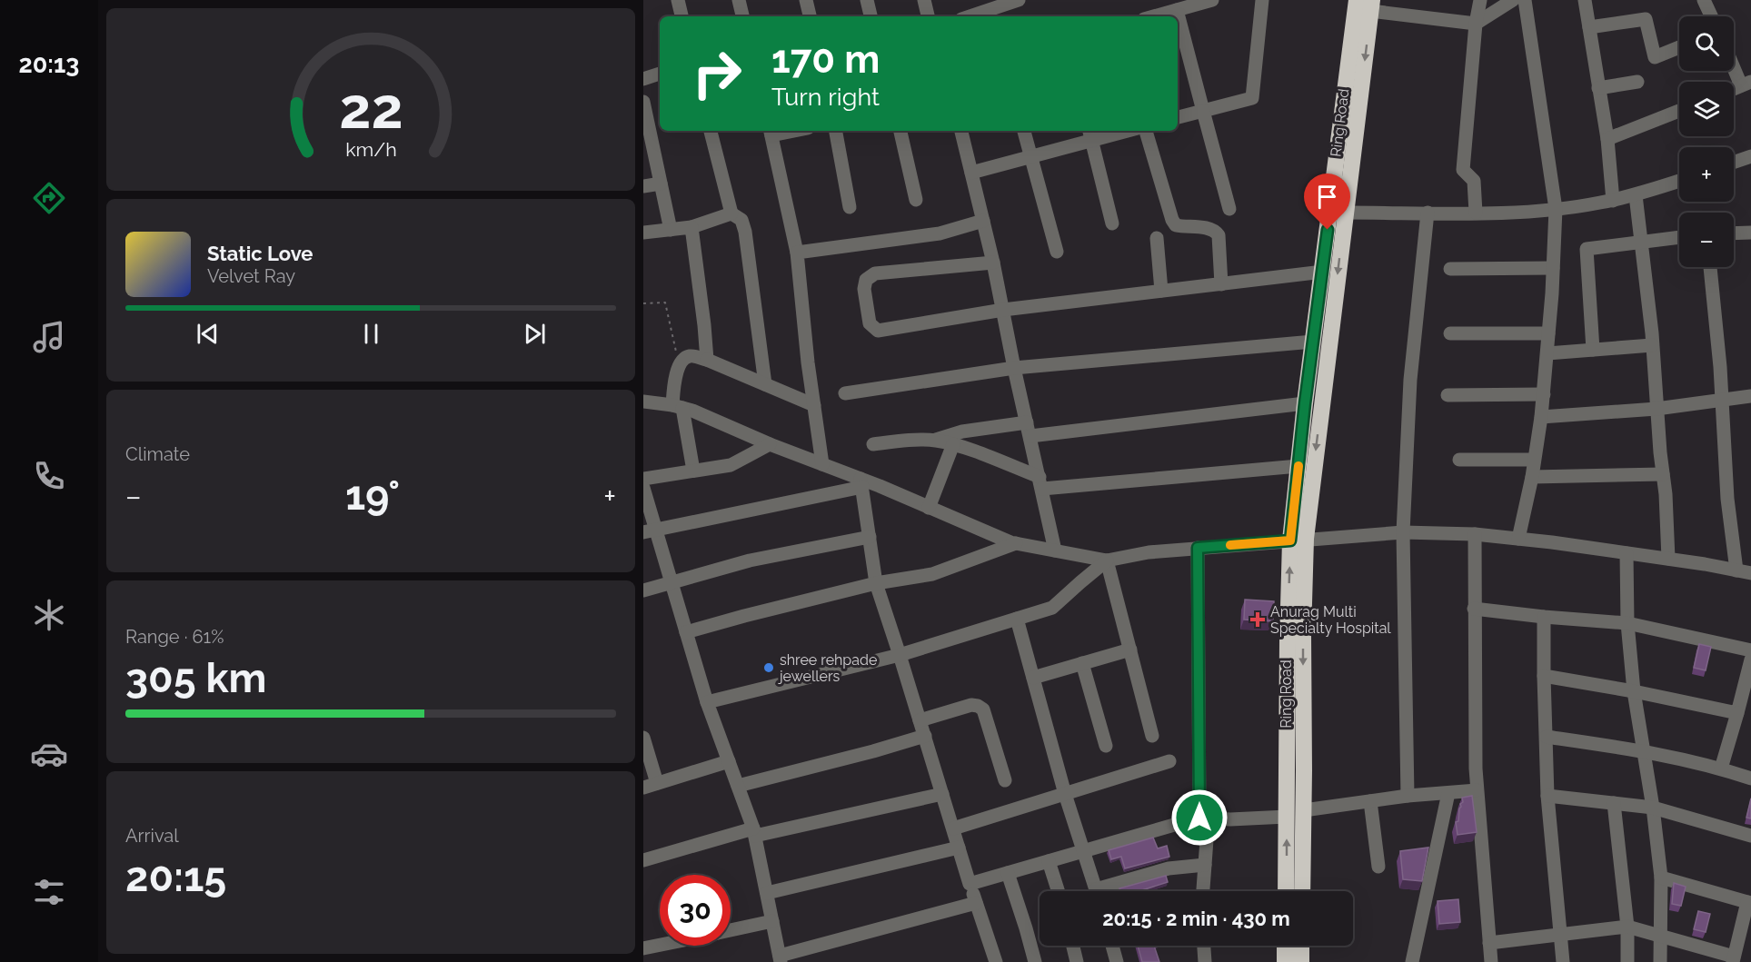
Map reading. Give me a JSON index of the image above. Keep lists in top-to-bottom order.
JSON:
{
  "streets": {
    "highway": ["Ring Road"]
  },
  "places": {
    "health": ["Anurag Multi Specialty Hospital"],
    "other": ["shree rehpade jewellers"]
  },
  "page": {
    "tabs": "20:13",
    "map_buttons": ["+", "−"],
    "turn": ["170 m", "Turn right"],
    "song": ["Static Love", "Velvet Ray"],
    "tile": [
      "Climate",
      ["Range · 61%", "305 km"],
      ["Arrival", "20:15"]
    ],
    "heat": ["−", "19°", "+"],
    "limit": "30",
    "trip": "20:15 · 2 min · 430 m",
    "gauge": ["22", "km/h"]
  }
}
